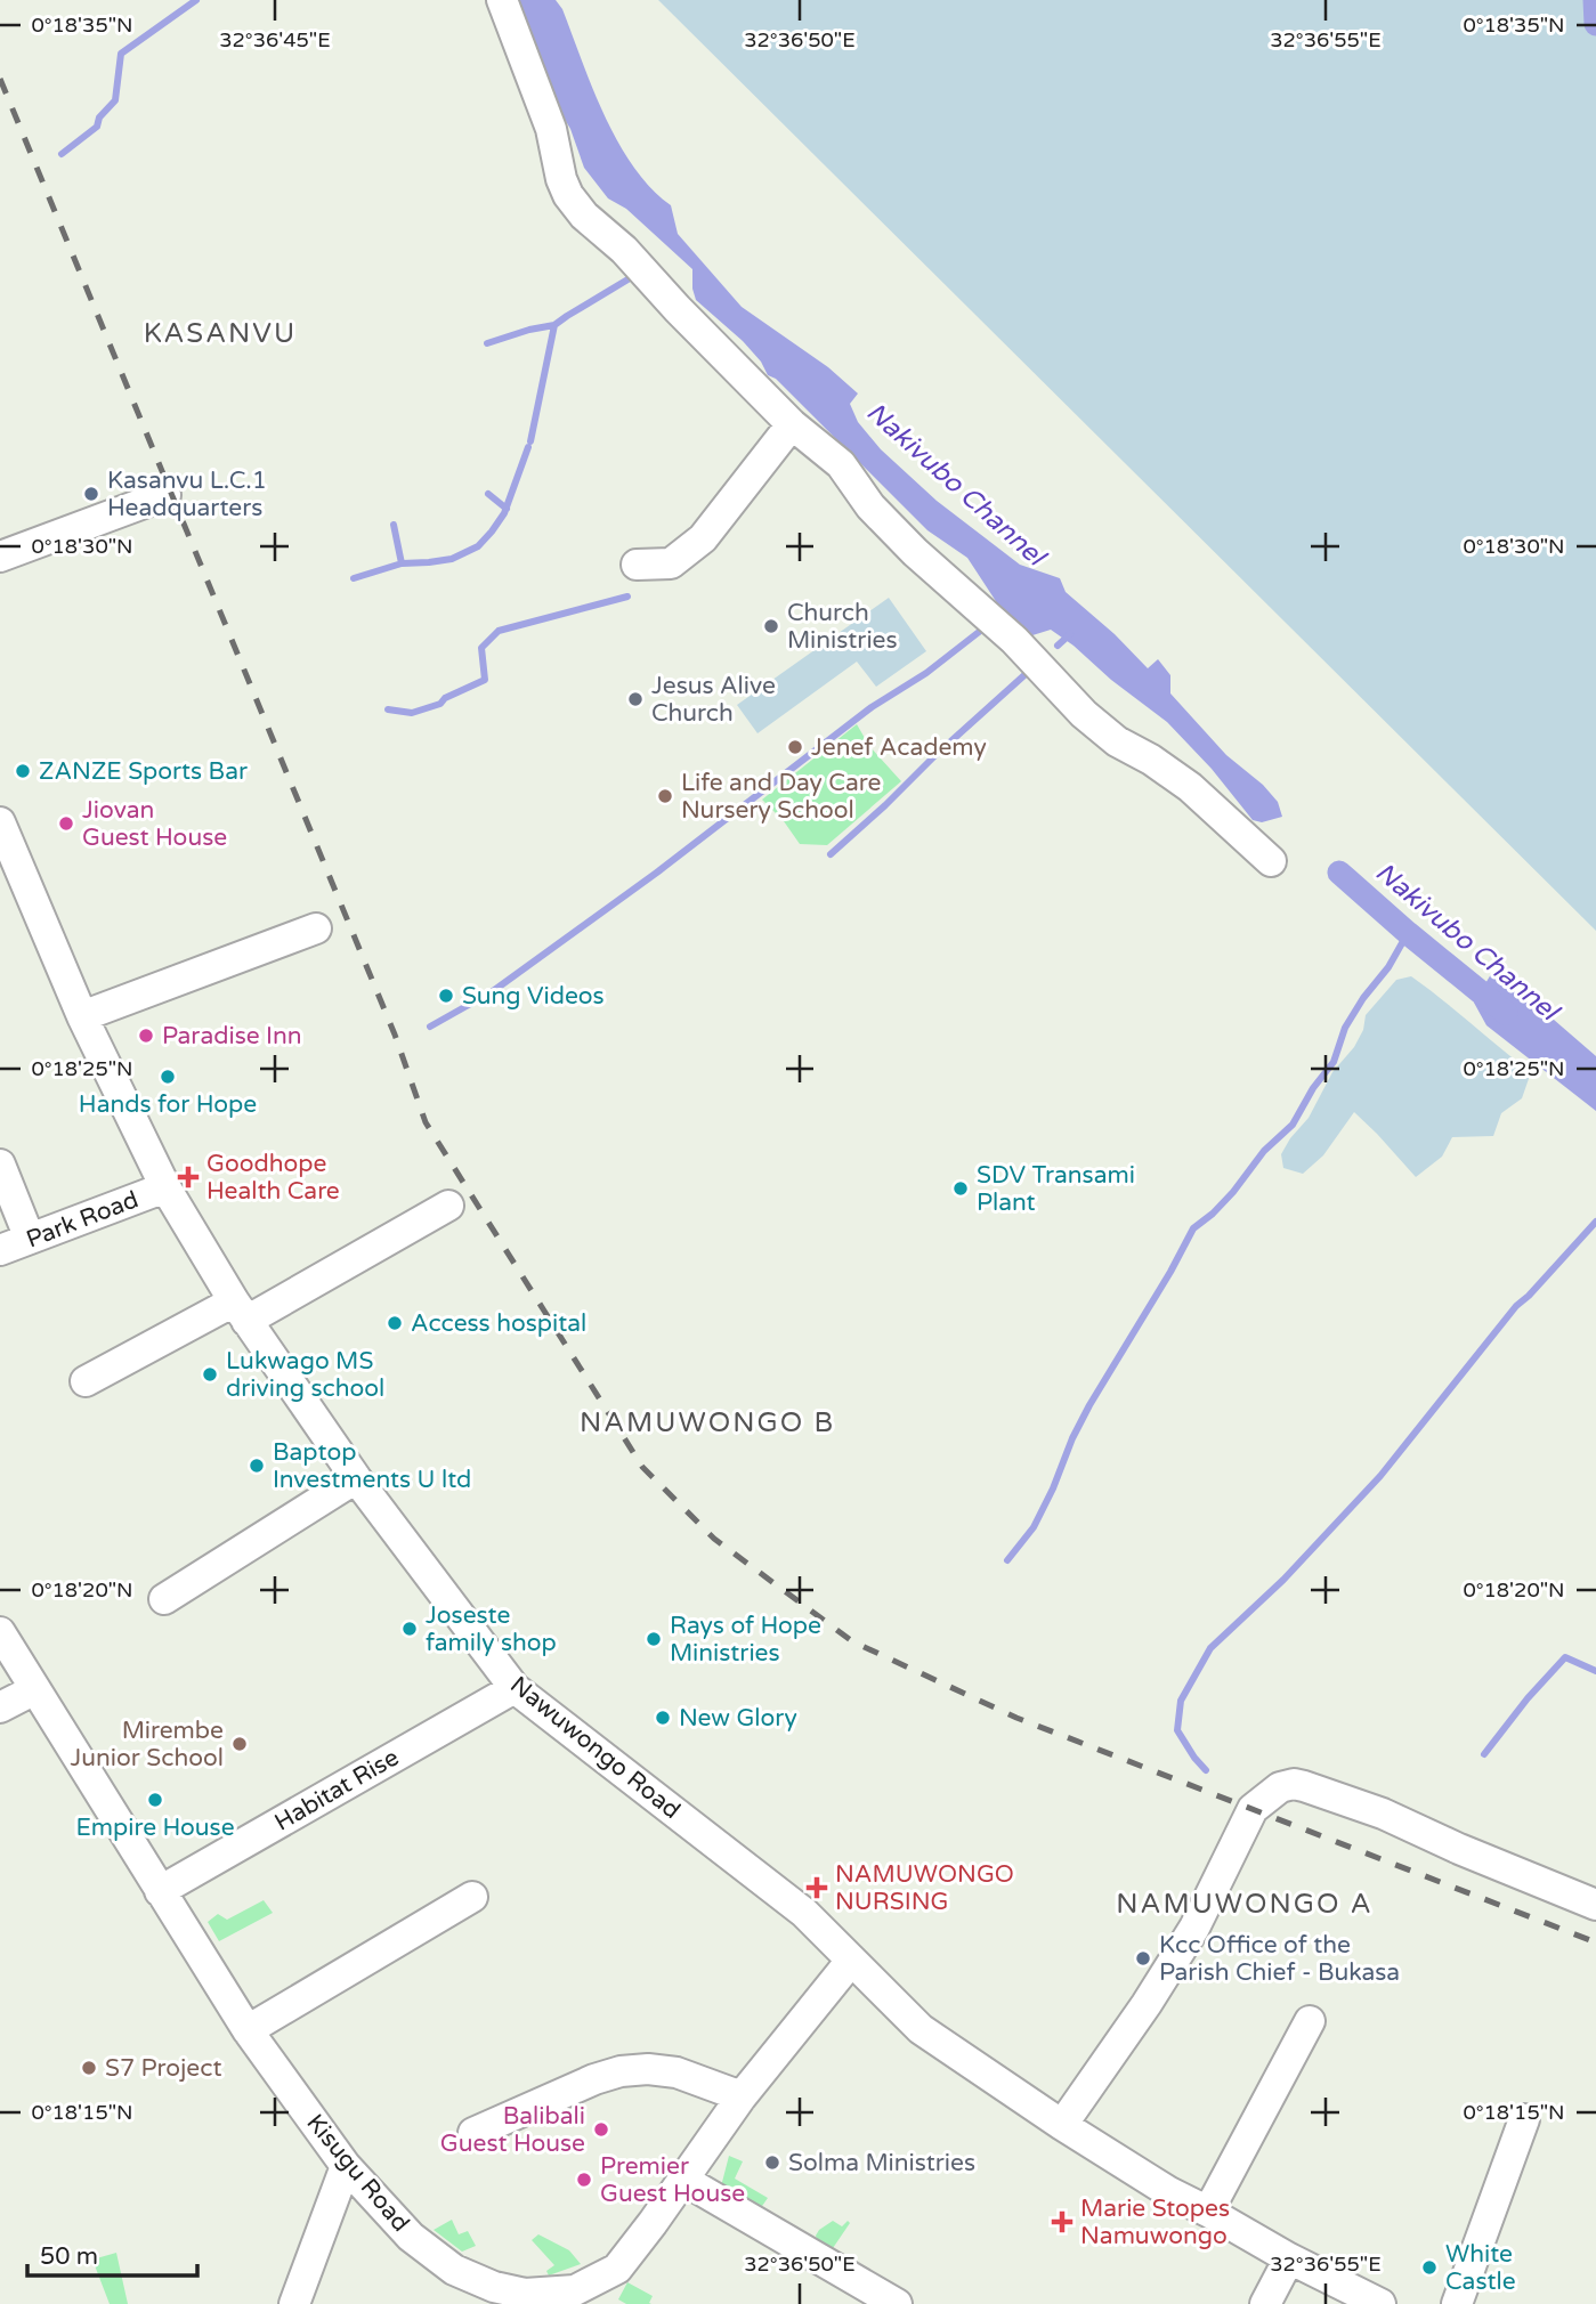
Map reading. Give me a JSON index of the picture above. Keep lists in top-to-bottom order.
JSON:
{
  "streets": {
    "street": [
      "Park Road",
      "Nawuwongo Road",
      "Habitat Rise",
      "Kisugu Road"
    ]
  },
  "crossings": [
    ["Park Road", "Nawuwongo Road"],
    ["Nawuwongo Road", "Habitat Rise"],
    ["Nawuwongo Road", "Kisugu Road"],
    ["Habitat Rise", "Kisugu Road"]
  ],
  "districts": ["KASANVU", "NAMUWONGO B", "NAMUWONGO A"],
  "water": ["Nakivubo Channel"],
  "places": {
    "other": [
      "Kasanvu L.C.1 Headquarters",
      "Church Ministries",
      "Jesus Alive Church",
      "Jenef Academy",
      "ZANZE Sports Bar",
      "Life and Day Care Nursery School",
      "Jiovan Guest House",
      "Sung Videos",
      "Paradise Inn",
      "Hands for Hope",
      "SDV Transami Plant",
      "Access hospital",
      "Lukwago MS driving school",
      "Baptop Investments U ltd",
      "Joseste family shop",
      "Rays of Hope Ministries",
      "New Glory",
      "Mirembe Junior School",
      "Empire House",
      "Kcc Office of the Parish Chief - Bukasa",
      "S7 Project",
      "Balibali Guest House",
      "Solma Ministries",
      "Premier Guest House",
      "White Castle"
    ],
    "health": ["Goodhope Health Care", "NAMUWONGO NURSING", "Marie Stopes Namuwongo"]
  },
  "scale_bar": "50 m",
  "coordinates": [
    "0°18'35\"N",
    "32°36'45\"E",
    "32°36'50\"E",
    "32°36'55\"E",
    "0°18'30\"N",
    "0°18'25\"N",
    "0°18'20\"N",
    "0°18'15\"N"
  ]
}
